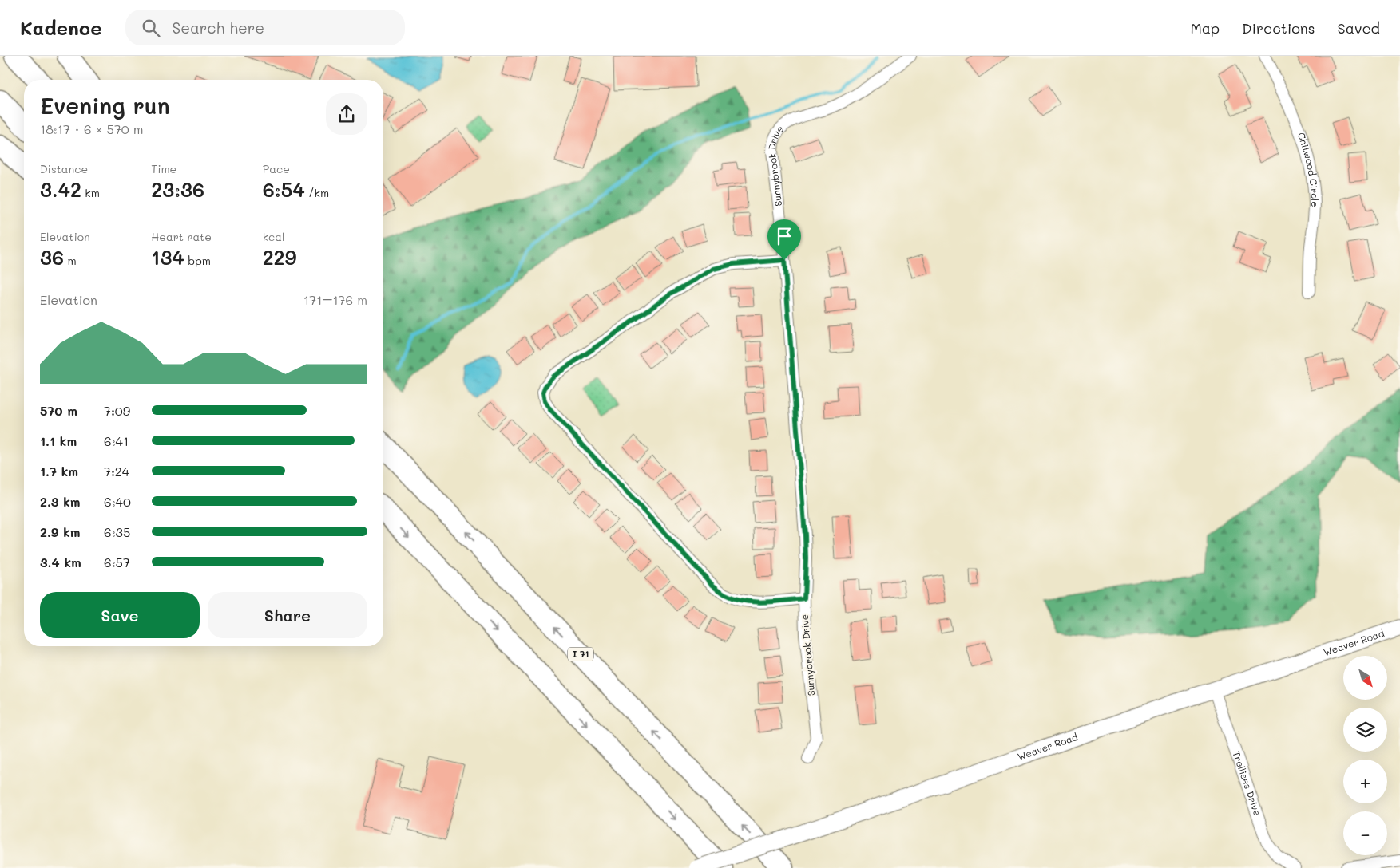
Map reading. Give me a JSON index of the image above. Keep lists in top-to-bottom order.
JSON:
{
  "streets": {
    "highway": ["I 71"],
    "main road": ["Weaver Road"],
    "street": ["Sunnybrook Drive", "Chitwood Circle", "Trellises Drive"]
  },
  "crossings": [
    ["Weaver Road", "Trellises Drive"]
  ],
  "north": "bottom right",
  "page": {
    "header": "Kadence",
    "search": "Search here",
    "nav": ["Map", "Directions", "Saved"],
    "heading": ["Evening run", "18:17 · 6 × 570 m"],
    "stats": [
      ["Distance", "3.42 km"],
      ["Time", "23:36"],
      ["Pace", "6:54 /km"],
      ["Elevation", "36 m"],
      ["Heart rate", "134 bpm"],
      ["kcal", "229"]
    ],
    "chart": ["Elevation", "171–176 m"],
    "list": [
      {
        "name": "570 m",
        "note": "7:09"
      },
      {
        "name": "1.1 km",
        "note": "6:41"
      },
      {
        "name": "1.7 km",
        "note": "7:24"
      },
      {
        "name": "2.3 km",
        "note": "6:40"
      },
      {
        "name": "2.9 km",
        "note": "6:35"
      },
      {
        "name": "3.4 km",
        "note": "6:57"
      }
    ],
    "buttons": ["Save", "Share"],
    "map_buttons": ["+", "−"]
  }
}
